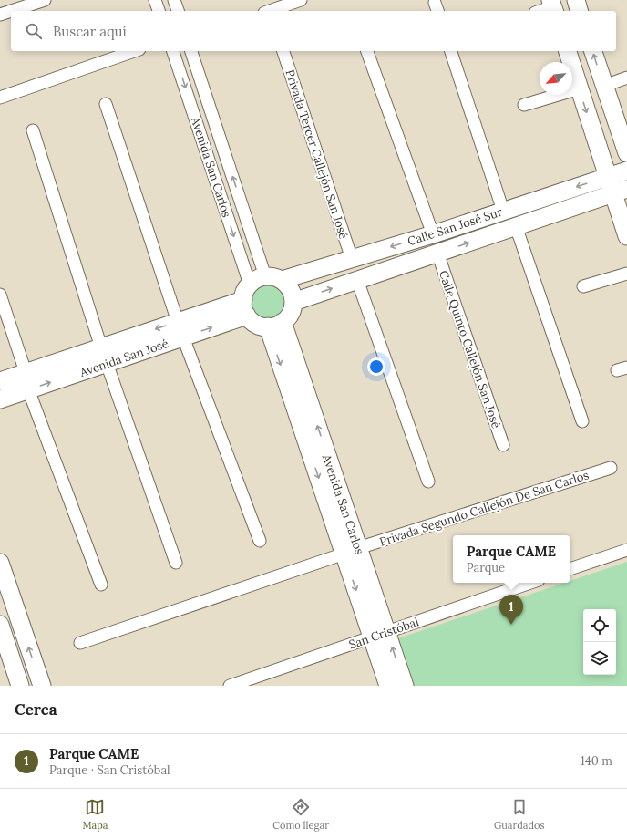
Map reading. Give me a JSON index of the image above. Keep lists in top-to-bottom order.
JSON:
{
  "streets": {
    "street": [
      "Privada Tercer Callejón San José",
      "Avenida San Carlos",
      "Calle San José Sur",
      "Calle Quinto Callejón San José",
      "Avenida San José",
      "Privada Segundo Callejón De San Carlos",
      "San Cristóbal"
    ]
  },
  "crossings": [
    ["Privada Tercer Callejón San José", "Calle San José Sur"],
    ["Avenida San Carlos", "Calle San José Sur"],
    ["Avenida San Carlos", "Avenida San José"],
    ["Avenida San Carlos", "Privada Segundo Callejón De San Carlos"],
    ["Avenida San Carlos", "San Cristóbal"],
    ["Calle San José Sur", "Calle Quinto Callejón San José"],
    ["Calle San José Sur", "Avenida San José"]
  ],
  "north": "bottom left",
  "page": {
    "search": "Buscar aquí",
    "popup": ["Parque CAME", "Parque"],
    "pins": "1",
    "heading": "Cerca",
    "list": [
      {
        "mark": "1",
        "name": "Parque CAME",
        "note": "Parque · San Cristóbal",
        "value": "140 m"
      }
    ],
    "nav": ["Mapa", "Cómo llegar", "Guardados"]
  }
}
